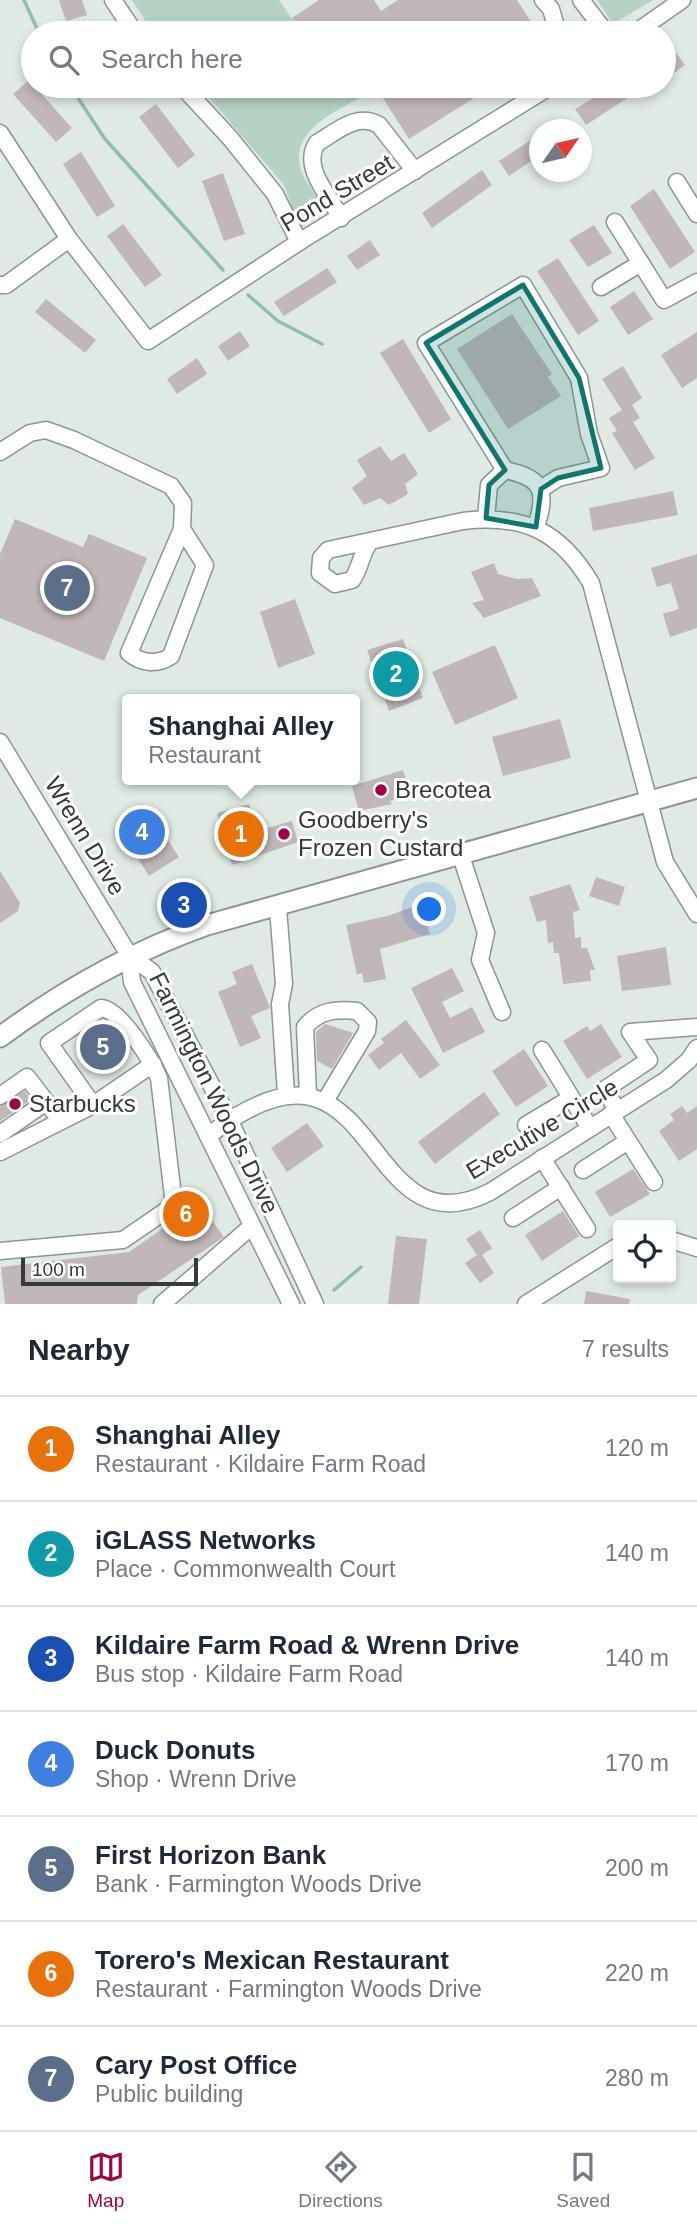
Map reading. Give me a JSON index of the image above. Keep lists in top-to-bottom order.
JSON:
{
  "streets": {
    "street": [
      "Pond Street",
      "Wrenn Drive",
      "Farmington Woods Drive",
      "Executive Circle"
    ]
  },
  "crossings": [
    ["Wrenn Drive", "Farmington Woods Drive"],
    ["Farmington Woods Drive", "Executive Circle"]
  ],
  "places": ["Brecotea", "Goodberry's Frozen Custard", "Starbucks"],
  "scale_bar": "100 m",
  "north": "top right",
  "page": {
    "search": "Search here",
    "pins": [
      "7",
      "2",
      "4",
      "1",
      "3",
      "5",
      "6"
    ],
    "popup": ["Shanghai Alley", "Restaurant"],
    "scale": "100 m",
    "heading": ["Nearby", "7 results"],
    "list": [
      {
        "mark": "1",
        "name": "Shanghai Alley",
        "note": "Restaurant · Kildaire Farm Road",
        "value": "120 m"
      },
      {
        "mark": "2",
        "name": "iGLASS Networks",
        "note": "Place · Commonwealth Court",
        "value": "140 m"
      },
      {
        "mark": "3",
        "name": "Kildaire Farm Road & Wrenn Drive",
        "note": "Bus stop · Kildaire Farm Road",
        "value": "140 m"
      },
      {
        "mark": "4",
        "name": "Duck Donuts",
        "note": "Shop · Wrenn Drive",
        "value": "170 m"
      },
      {
        "mark": "5",
        "name": "First Horizon Bank",
        "note": "Bank · Farmington Woods Drive",
        "value": "200 m"
      },
      {
        "mark": "6",
        "name": "Torero's Mexican Restaurant",
        "note": "Restaurant · Farmington Woods Drive",
        "value": "220 m"
      },
      {
        "mark": "7",
        "name": "Cary Post Office",
        "note": "Public building",
        "value": "280 m"
      }
    ],
    "nav": ["Map", "Directions", "Saved"]
  }
}
